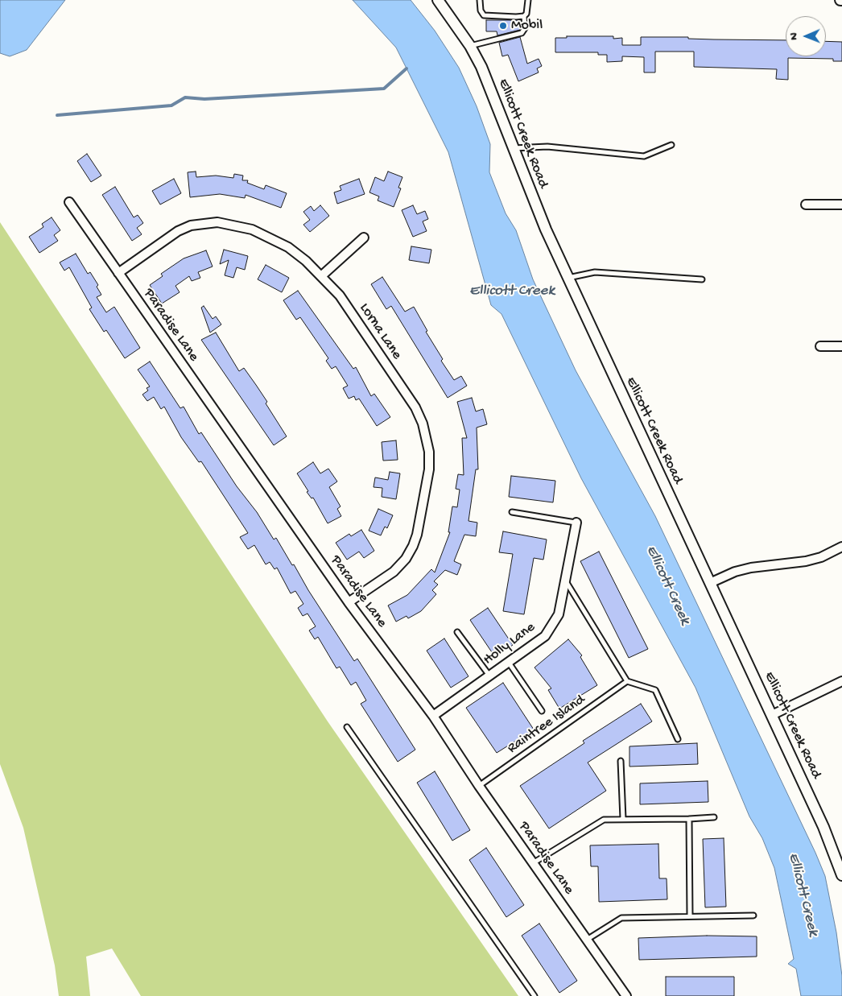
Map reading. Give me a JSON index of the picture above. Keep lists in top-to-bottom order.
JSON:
{
  "streets": {
    "street": [
      "Ellicott Creek Road",
      "Paradise Lane",
      "Lorna Lane",
      "Holly Lane"
    ],
    "lane": ["Raintree Island"]
  },
  "crossings": [
    ["Paradise Lane", "Lorna Lane"],
    ["Paradise Lane", "Holly Lane"],
    ["Paradise Lane", "Raintree Island"]
  ],
  "water": ["Ellicott Creek"],
  "places": ["Mobil"],
  "north": "left"
}
